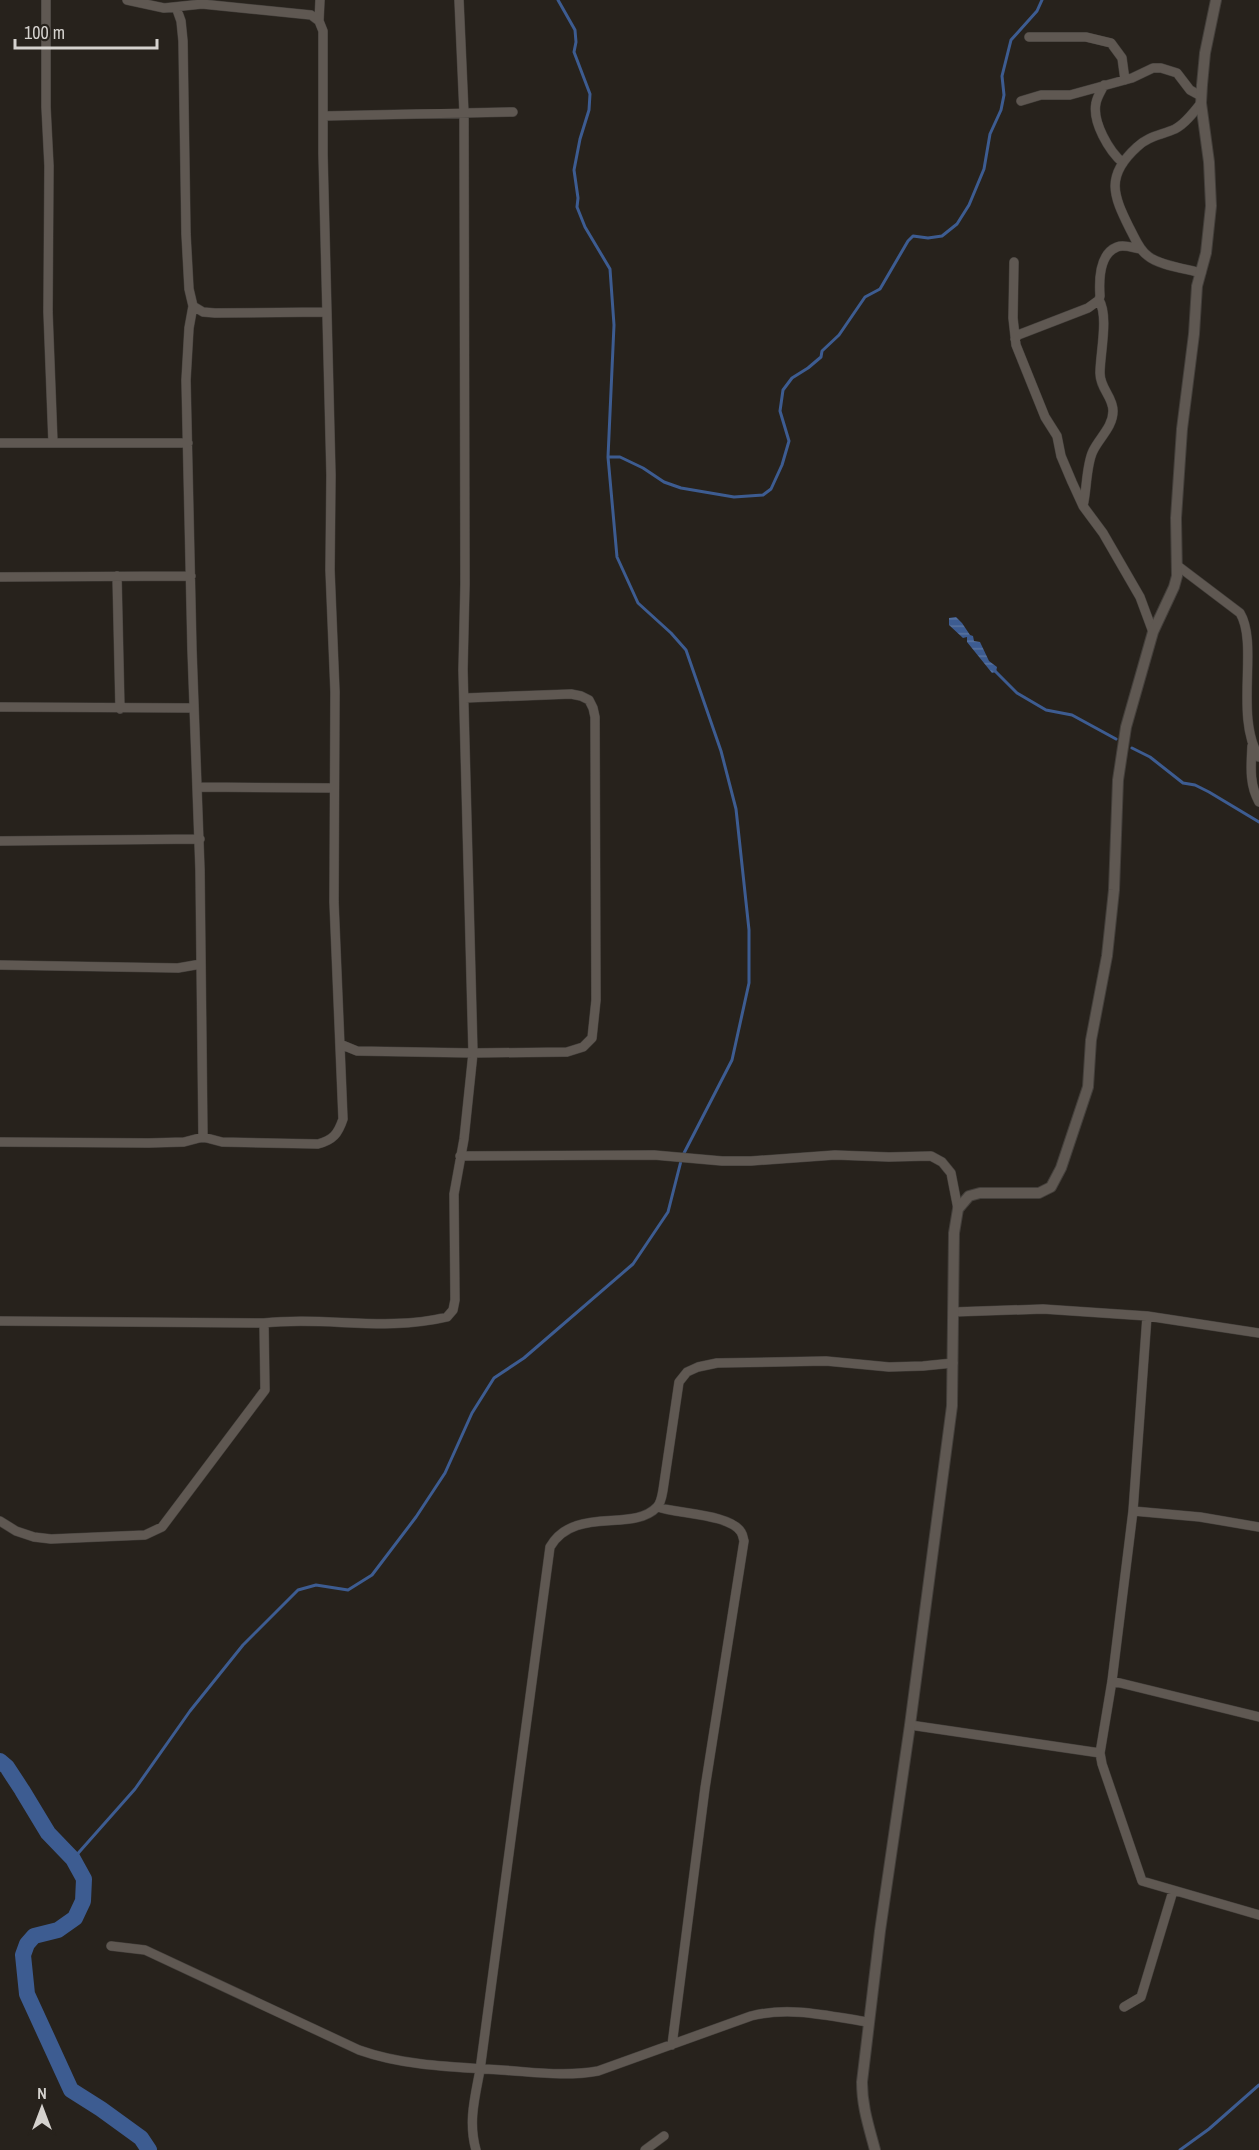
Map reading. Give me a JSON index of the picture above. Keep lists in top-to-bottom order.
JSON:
{
  "scale_bar": "100 m",
  "north": "top"
}
